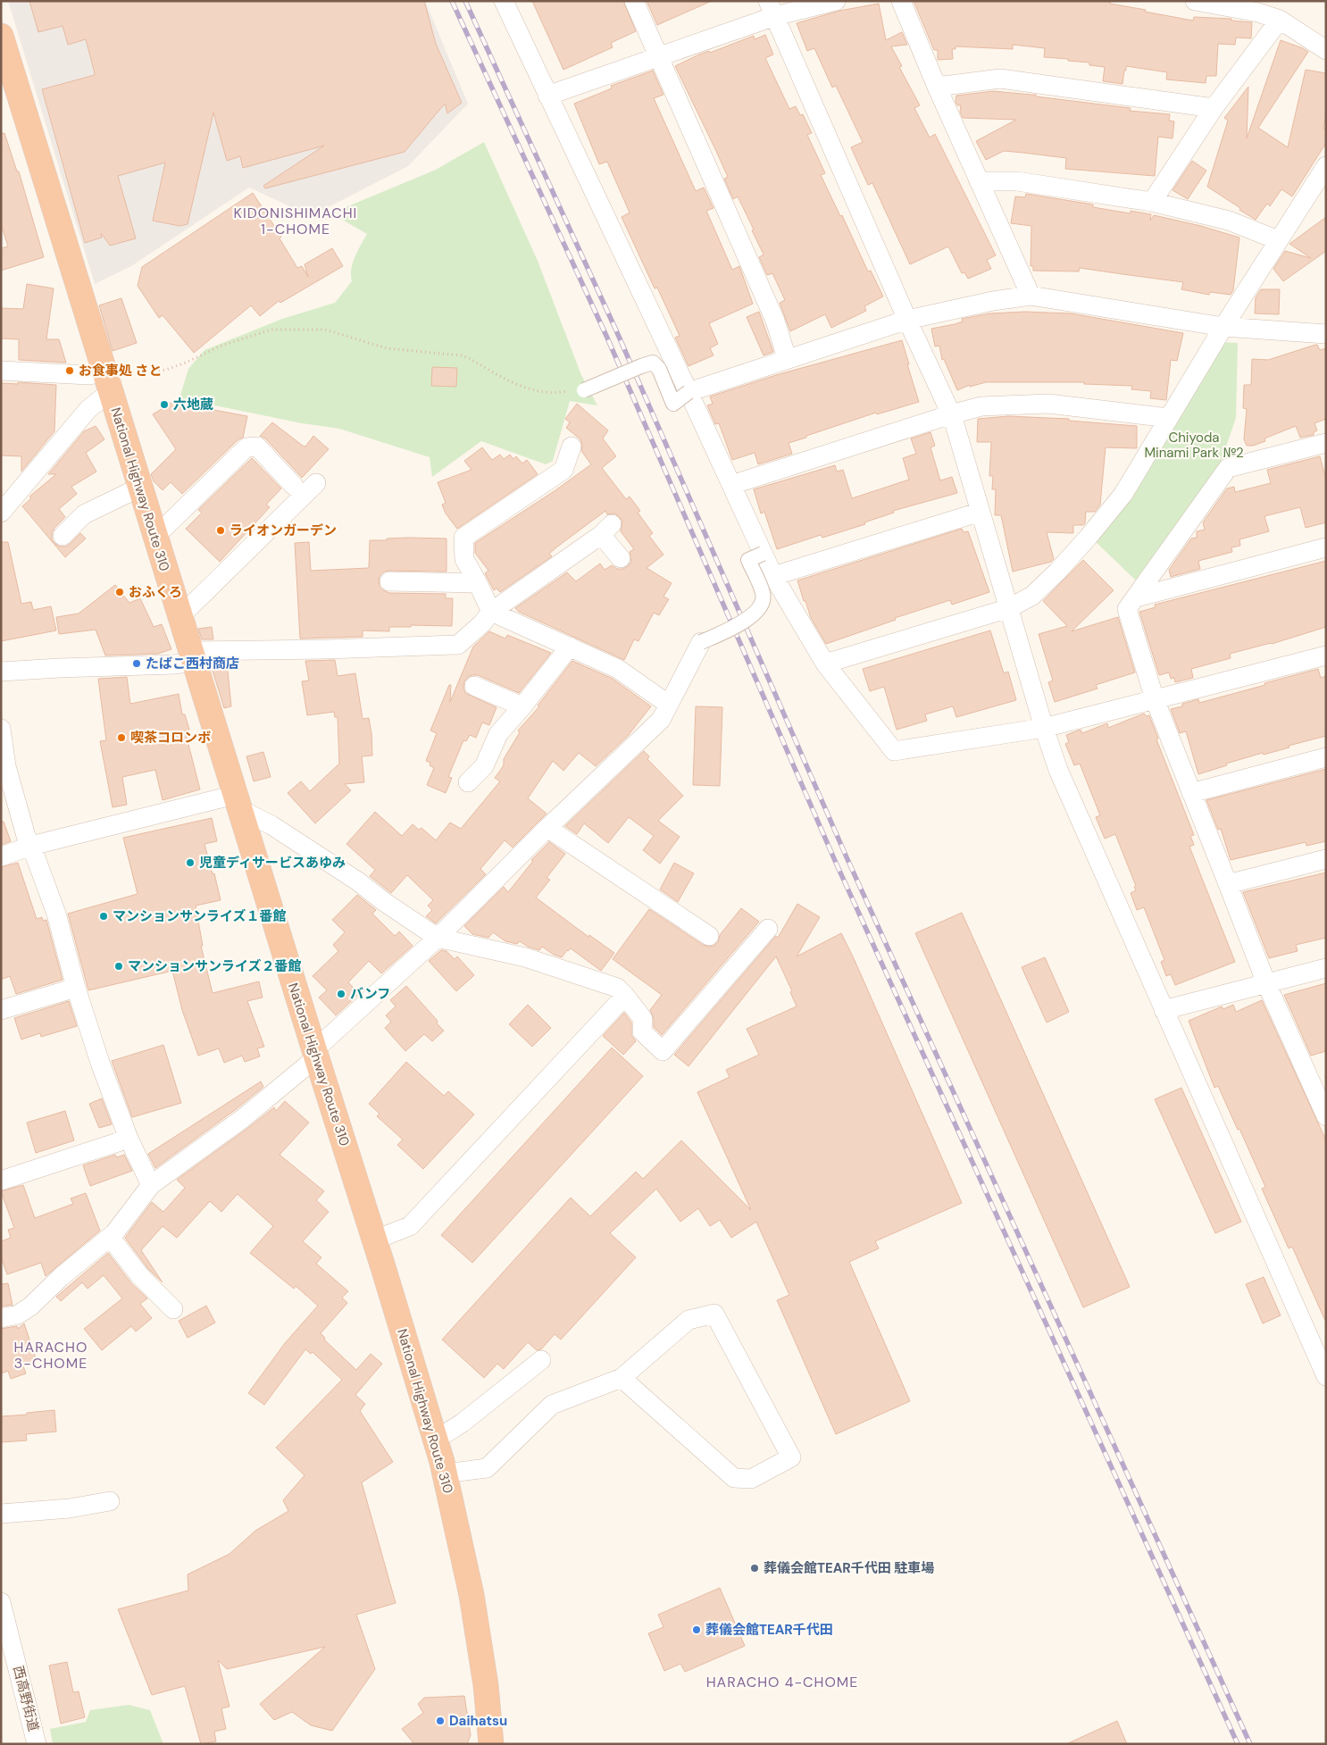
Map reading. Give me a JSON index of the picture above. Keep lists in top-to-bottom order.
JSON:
{
  "streets": {
    "highway": ["National Highway Route 310"],
    "street": ["西高野街道"]
  },
  "districts": ["KIDONISHIMACHI 1-CHOME", "HARACHO 3-CHOME", "HARACHO 4-CHOME"],
  "parks": ["Chiyoda Minami Park №2"],
  "places": [
    "お食事処 さと",
    "六地蔵",
    "ライオンガーデン",
    "おふくろ",
    "たばこ西村商店",
    "喫茶コロンボ",
    "児童ディサービスあゆみ",
    "マンションサンライズ１番館",
    "マンションサンライズ２番館",
    "バンフ",
    "葬儀会館TEAR千代田 駐車場",
    "葬儀会館TEAR千代田",
    "Daihatsu"
  ]
}
